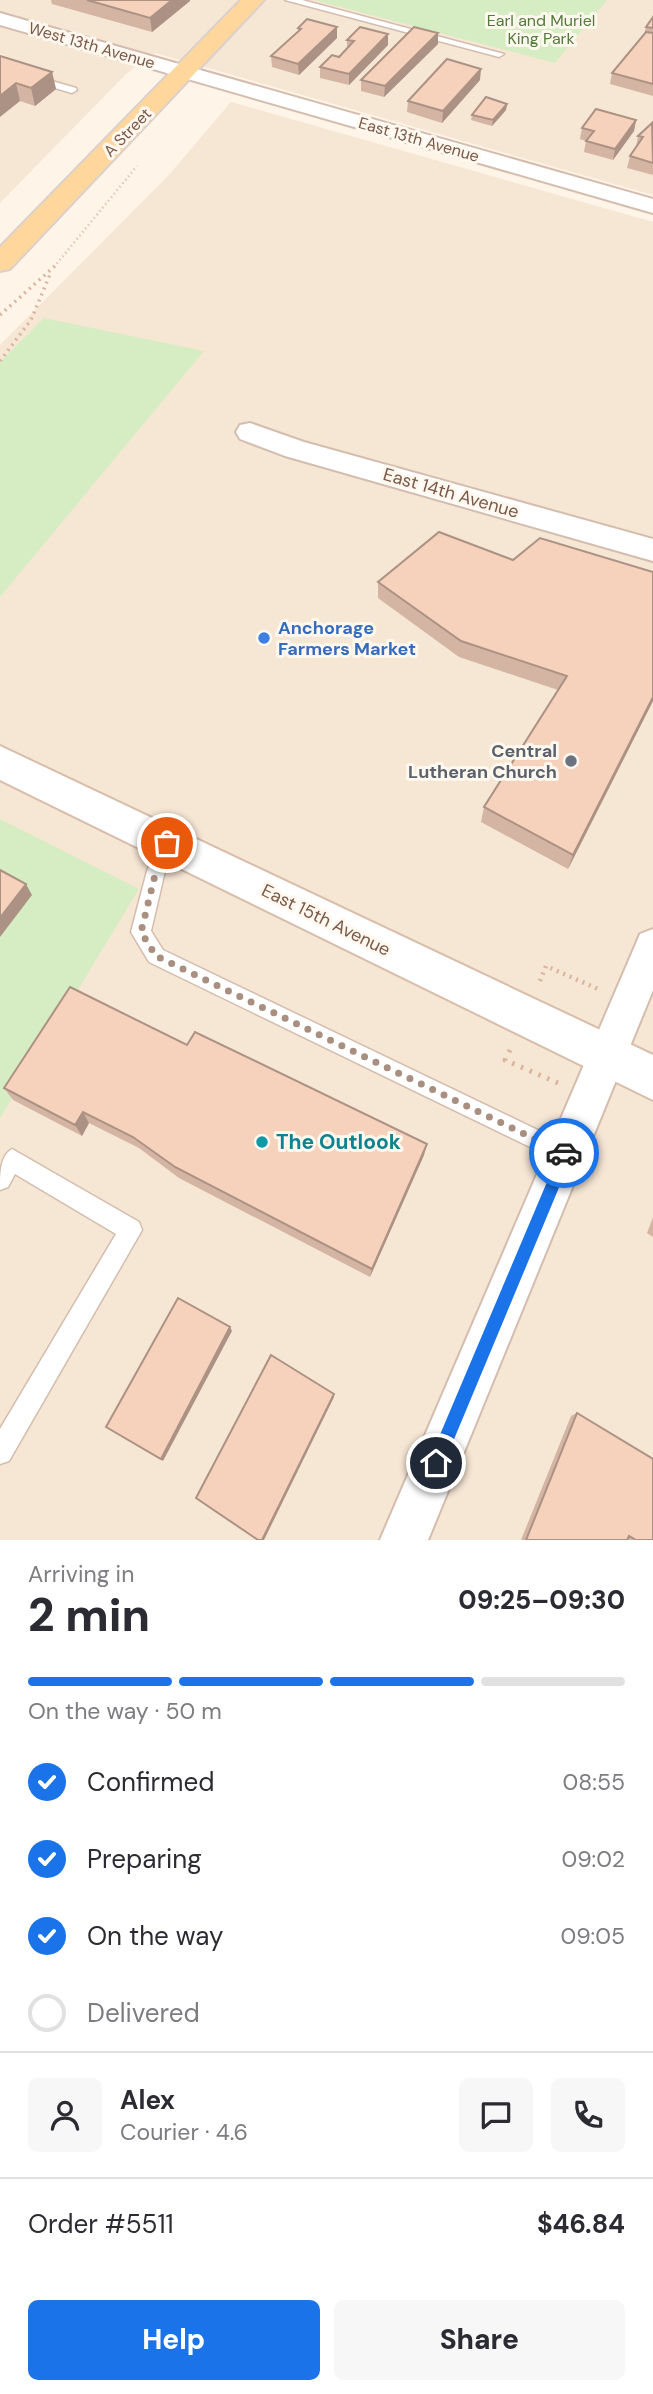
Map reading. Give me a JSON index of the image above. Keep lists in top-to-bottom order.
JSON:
{
  "streets": {
    "main road": ["A Street", "East 15th Avenue"],
    "street": ["West 13th Avenue", "East 13th Avenue", "East 14th Avenue"]
  },
  "crossings": [
    ["West 13th Avenue", "A Street"],
    ["West 13th Avenue", "East 13th Avenue"],
    ["A Street", "East 13th Avenue"]
  ],
  "parks": ["Earl and Muriel King Park"],
  "places": ["Anchorage Farmers Market", "Central Lutheran Church", "The Outlook"],
  "page": {
    "heading": ["2 min", "Arriving in", "09:25–09:30"],
    "panel": [
      "Alex",
      "Courier · 4.6",
      "Order #5511",
      "$46.84"
    ],
    "bar": "On the way · 50 m",
    "list": [
      ["Confirmed", "08:55"],
      ["Preparing", "09:02"],
      ["On the way", "09:05"],
      "Delivered"
    ],
    "buttons": ["Help", "Share"]
  }
}
